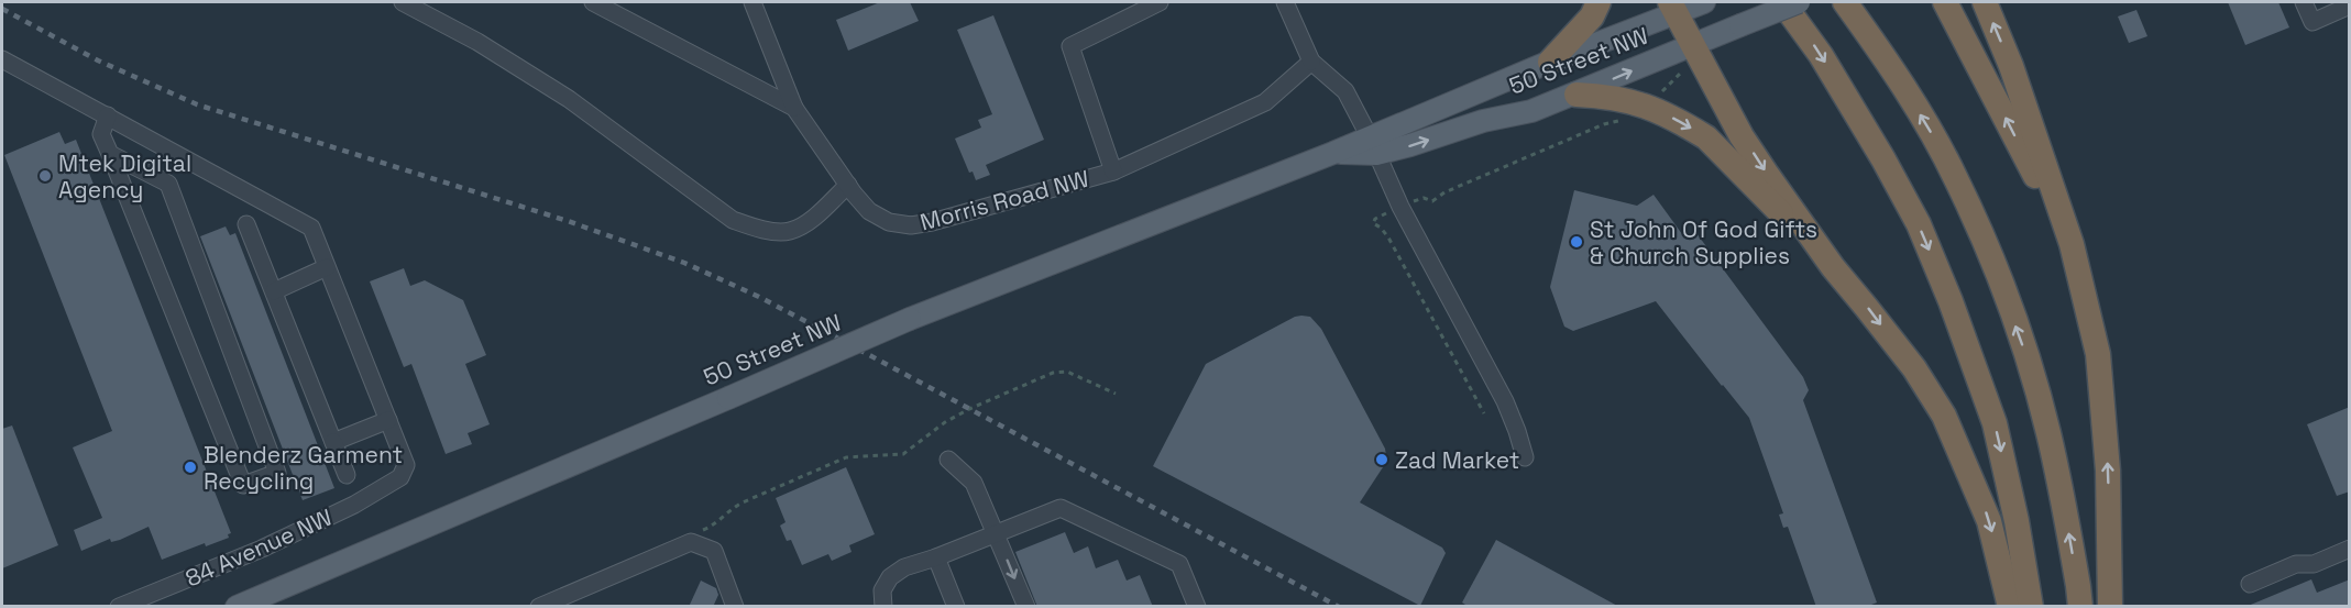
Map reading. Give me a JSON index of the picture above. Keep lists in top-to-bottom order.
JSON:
{
  "streets": {
    "main road": ["50 Street NW"],
    "street": ["Morris Road NW", "84 Avenue NW"]
  },
  "places": [
    "Mtek Digital Agency",
    "St John Of God Gifts & Church Supplies",
    "Zad Market",
    "Blenderz Garment Recycling"
  ]
}
